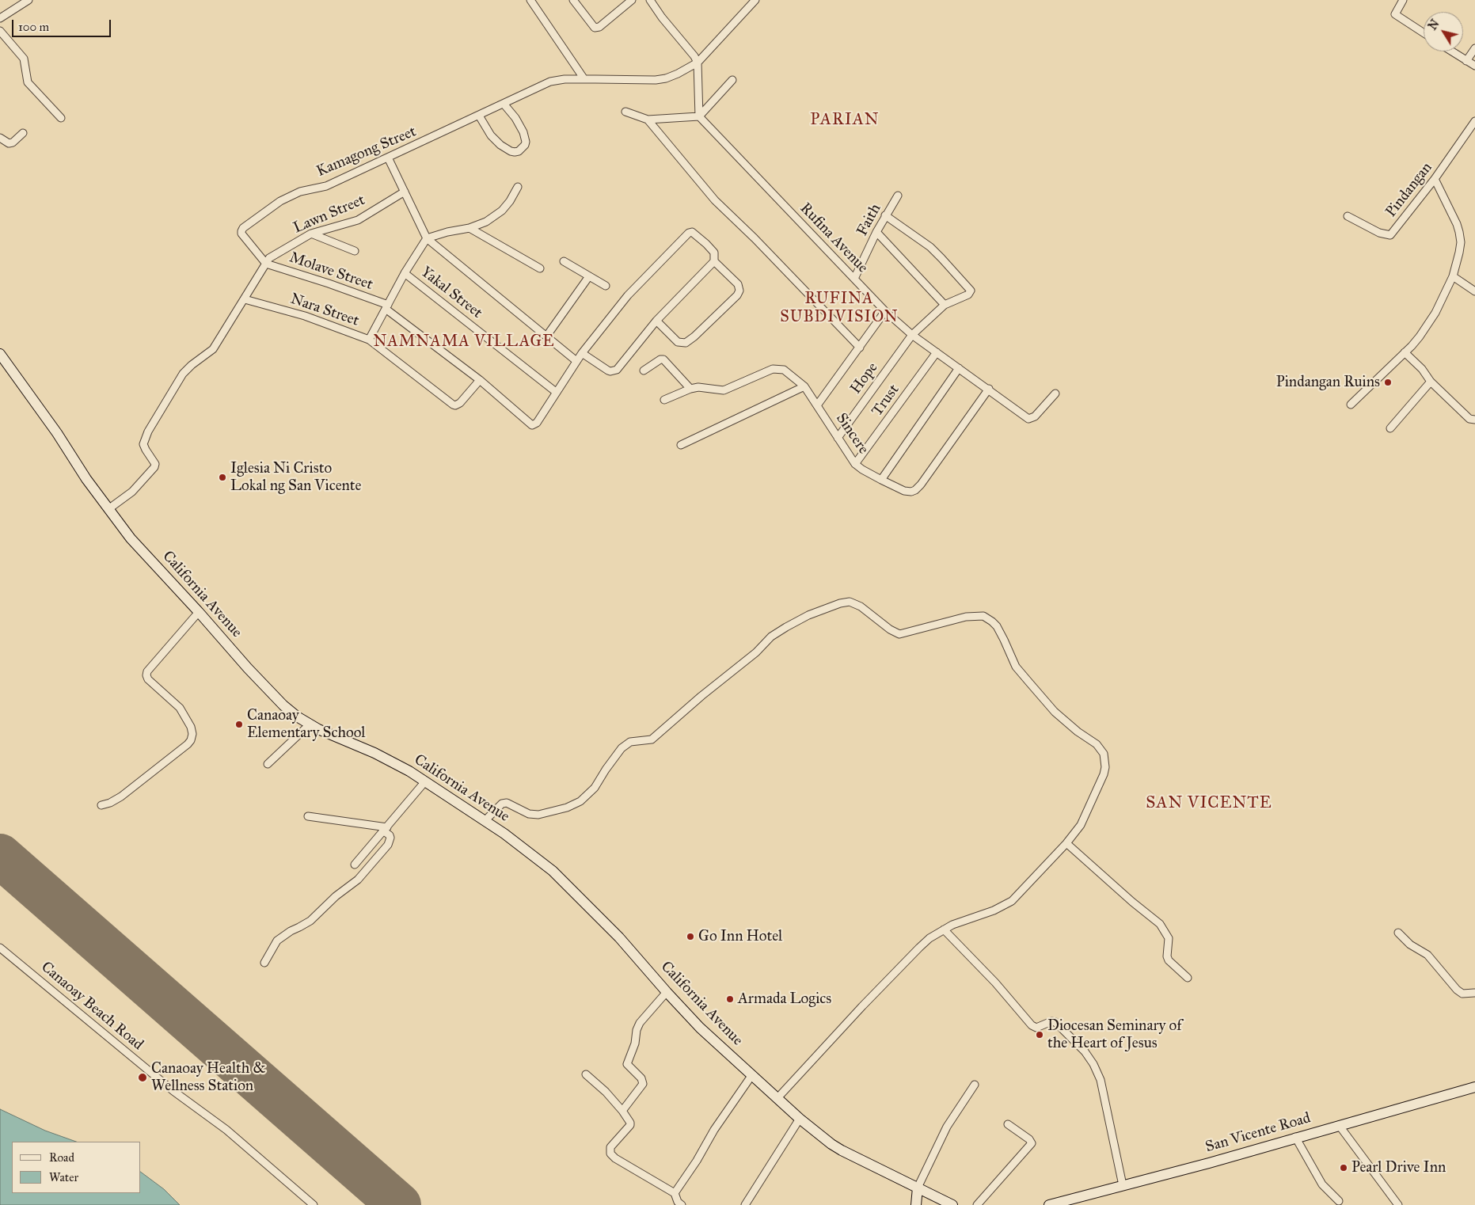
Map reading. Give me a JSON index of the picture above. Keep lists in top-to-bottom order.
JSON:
{
  "streets": {
    "street": [
      "Kamagong Street",
      "Pindangan",
      "Lawn Street",
      "Faith",
      "Rufina Avenue",
      "Molave Street",
      "Yakal Street",
      "Nara Street",
      "Hope",
      "Trust",
      "Sincere",
      "California Avenue",
      "Canaoay Beach Road",
      "San Vicente Road"
    ]
  },
  "crossings": [
    ["Kamagong Street", "Lawn Street"],
    ["Kamagong Street", "Molave Street"],
    ["Lawn Street", "Molave Street"],
    ["Faith", "Rufina Avenue"],
    ["Faith", "Hope"],
    ["Rufina Avenue", "Hope"],
    ["Rufina Avenue", "Trust"],
    ["Rufina Avenue", "Sincere"],
    ["Molave Street", "Nara Street"],
    ["Hope", "Sincere"],
    ["Trust", "Sincere"]
  ],
  "districts": [
    "PARIAN",
    "RUFINA SUBDIVISION",
    "NAMNAMA VILLAGE",
    "SAN VICENTE"
  ],
  "places": [
    "Pindangan Ruins",
    "Iglesia Ni Cristo Lokal ng San Vicente",
    "Canaoay Elementary School",
    "Go Inn Hotel",
    "Armada Logics",
    "Diocesan Seminary of the Heart of Jesus",
    "Canaoay Health & Wellness Station",
    "Pearl Drive Inn"
  ],
  "legend": ["Road", "Water"],
  "scale_bar": "100 m",
  "north": "top left"
}
